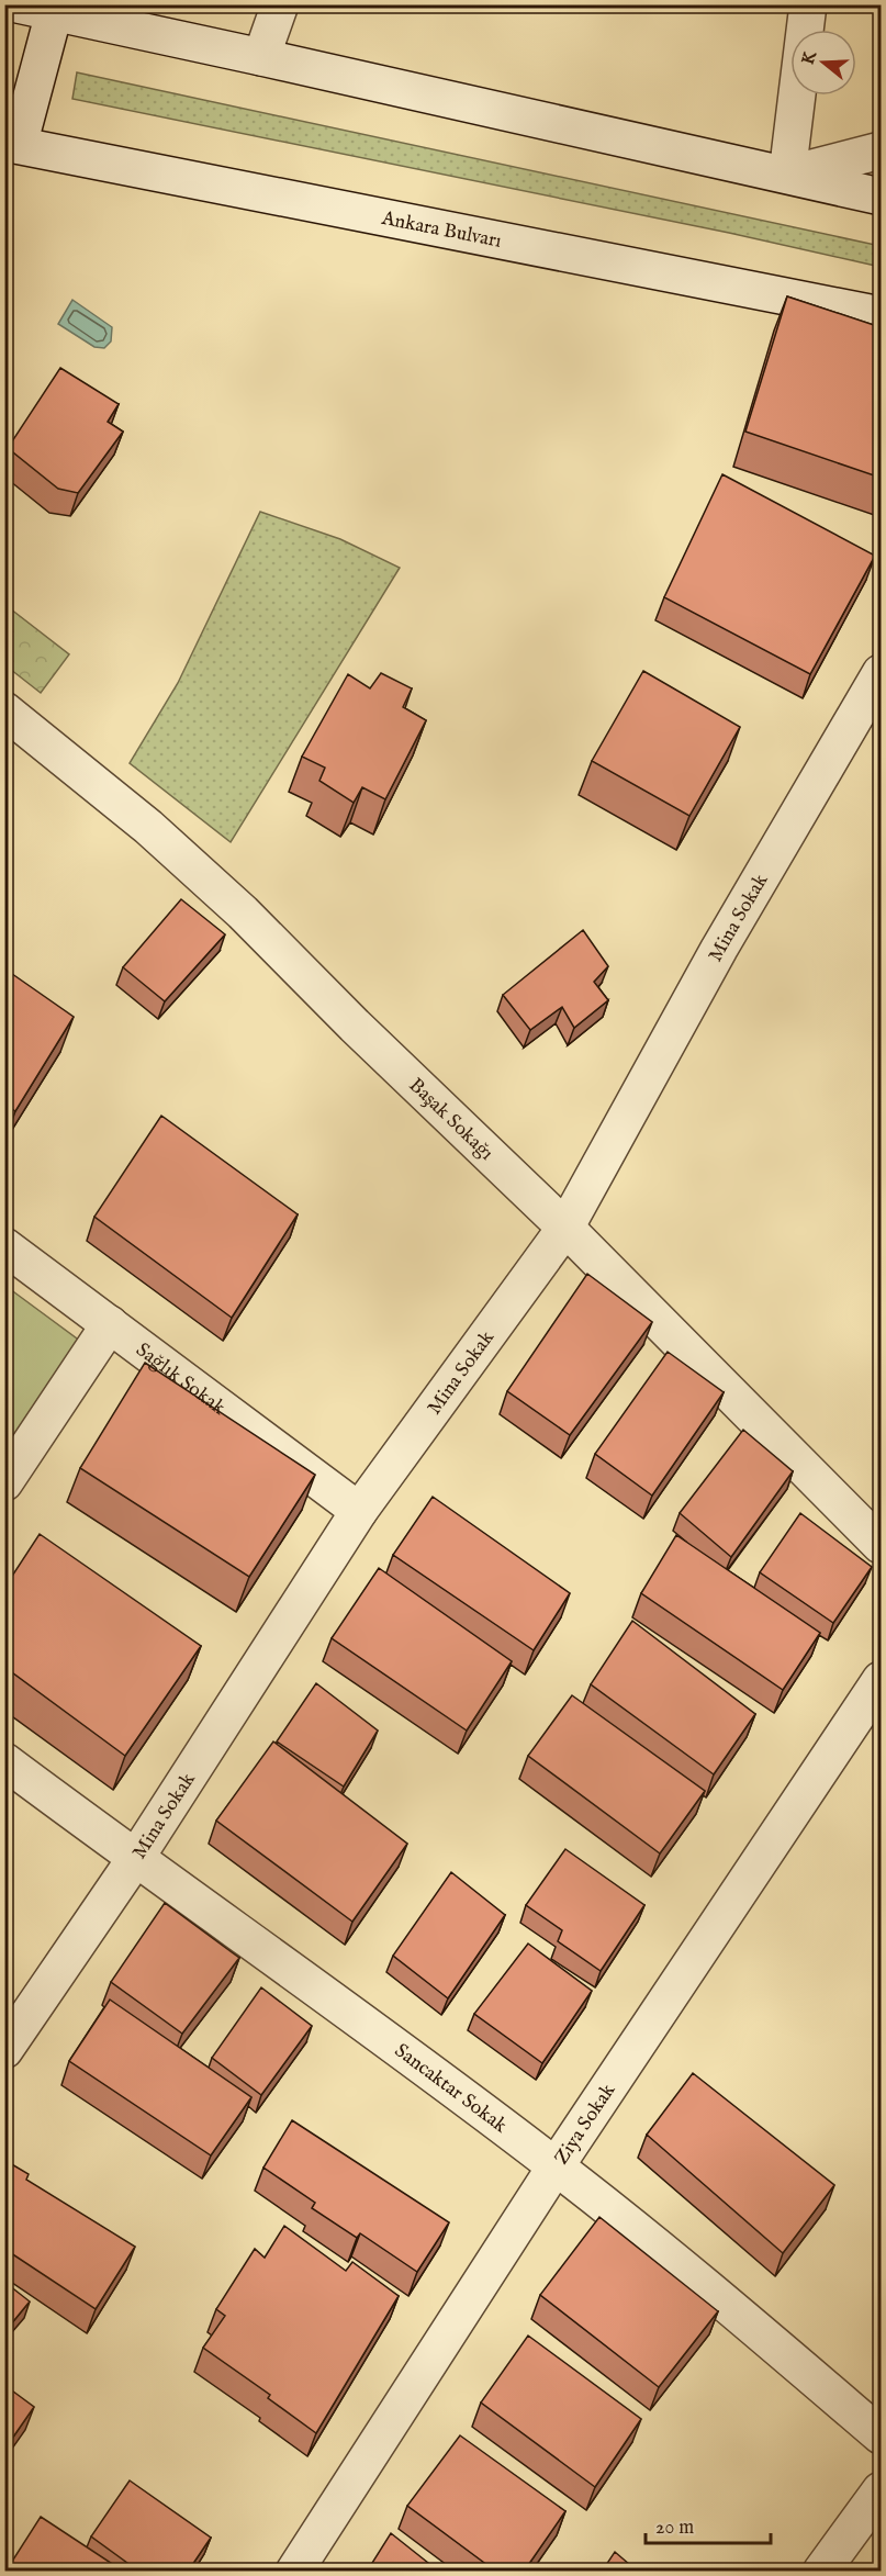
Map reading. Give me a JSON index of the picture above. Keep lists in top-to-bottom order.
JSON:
{
  "streets": {
    "street": [
      "Ankara Bulvarı",
      "Mina Sokak",
      "Başak Sokağı",
      "Sağlık Sokak",
      "Sancaktar Sokak",
      "Ziya Sokak"
    ]
  },
  "crossings": [
    ["Mina Sokak", "Başak Sokağı"],
    ["Mina Sokak", "Sağlık Sokak"],
    ["Mina Sokak", "Sancaktar Sokak"],
    ["Sancaktar Sokak", "Ziya Sokak"]
  ],
  "scale_bar": "20 m",
  "north": "left"
}
